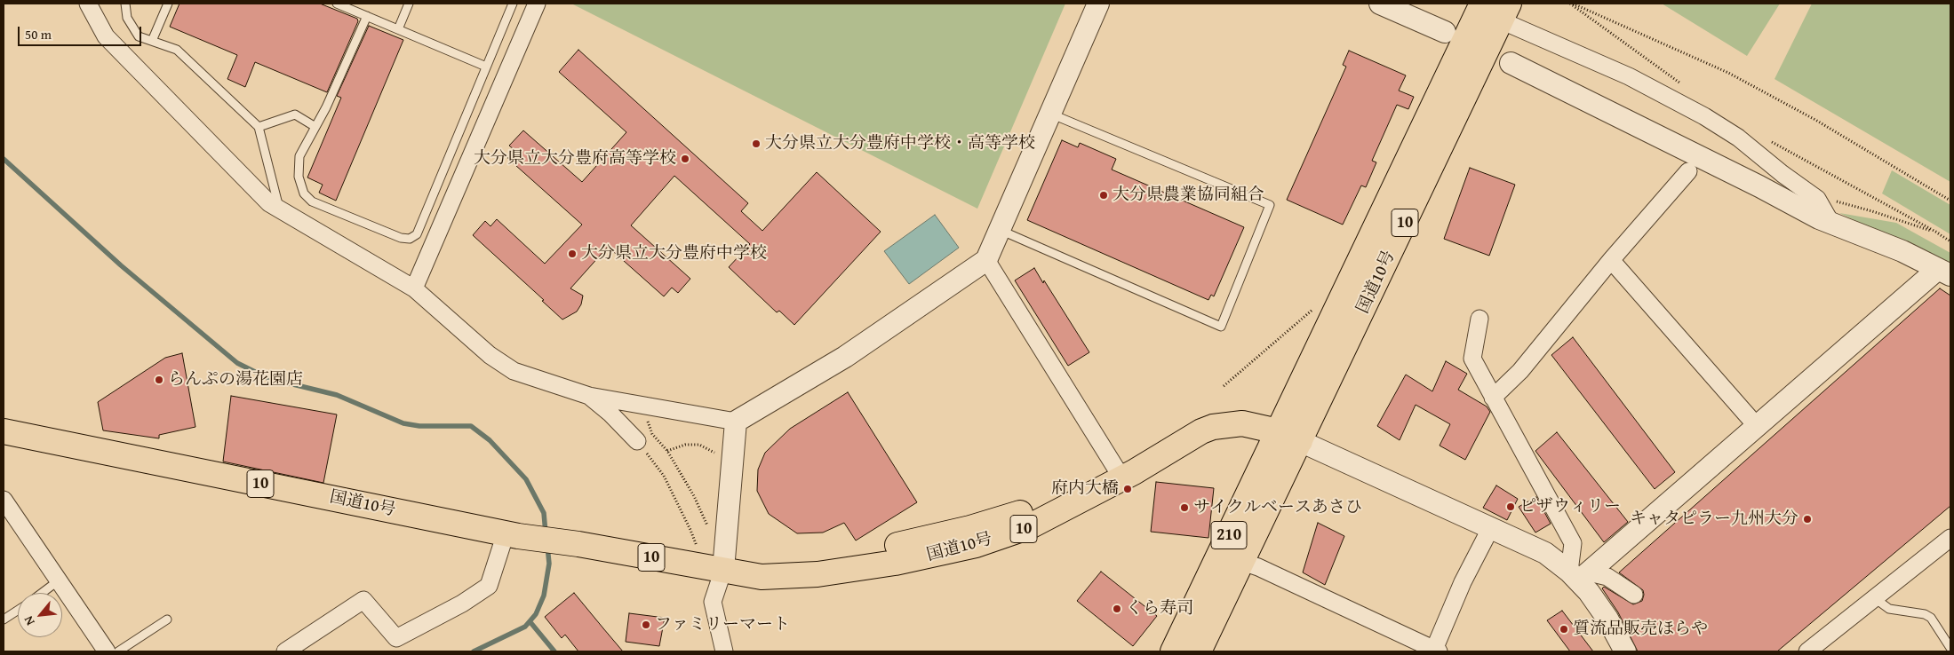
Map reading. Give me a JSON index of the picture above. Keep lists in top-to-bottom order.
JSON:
{
  "streets": {
    "highway": ["10", "国道10号", "210"]
  },
  "crossings": [
    ["国道10号", "210"]
  ],
  "places": [
    "大分県立大分豊府中学校・高等学校",
    "大分県立大分豊府高等学校",
    "大分県農業協同組合",
    "大分県立大分豊府中学校",
    "らんぷの湯花園店",
    "府内大橋",
    "ピザウィリー",
    "サイクルベースあさひ",
    "キャタピラー九州大分",
    "くら寿司",
    "ファミリーマート",
    "質流品販売ほらや"
  ],
  "scale_bar": "50 m",
  "north": "bottom left"
}
